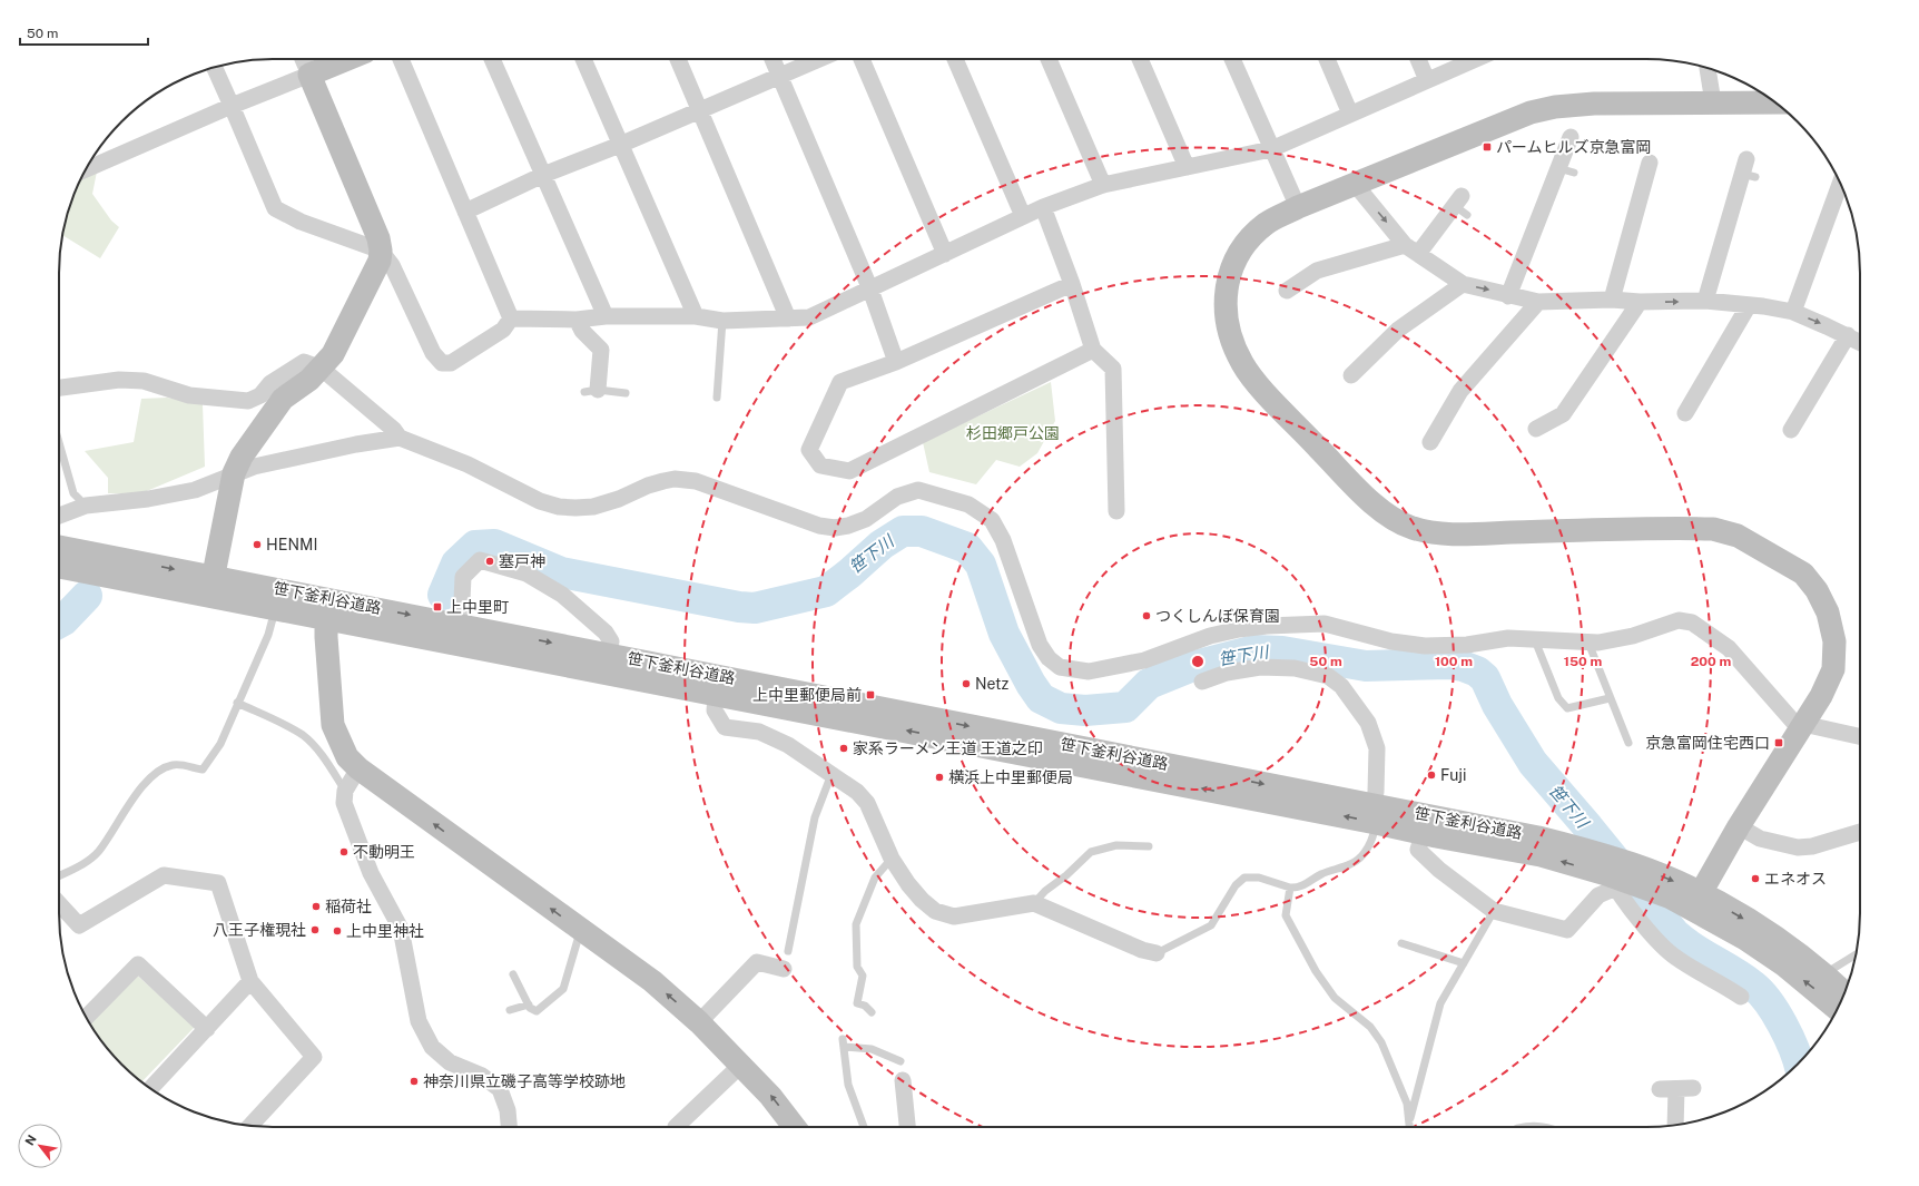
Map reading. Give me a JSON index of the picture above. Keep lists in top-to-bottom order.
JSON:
{
  "streets": {
    "street": ["笹下釜利谷道路"]
  },
  "water": ["笹下川"],
  "parks": ["杉田郷戸公園"],
  "places": {
    "transit": [
      "パームヒルズ京急富岡",
      "上中里町",
      "上中里郵便局前",
      "京急富岡住宅西口"
    ],
    "other": [
      "HENMI",
      "塞戸神",
      "つくしんぼ保育園",
      "Netz",
      "家系ラーメン王道 王道之印",
      "Fuji",
      "横浜上中里郵便局",
      "不動明王",
      "エネオス",
      "稲荷社",
      "八王子権現社",
      "上中里神社",
      "神奈川県立磯子高等学校跡地"
    ]
  },
  "scale_bar": "50 m",
  "north": "top left",
  "rings": [
    "50 m",
    "100 m",
    "150 m",
    "200 m"
  ]
}
